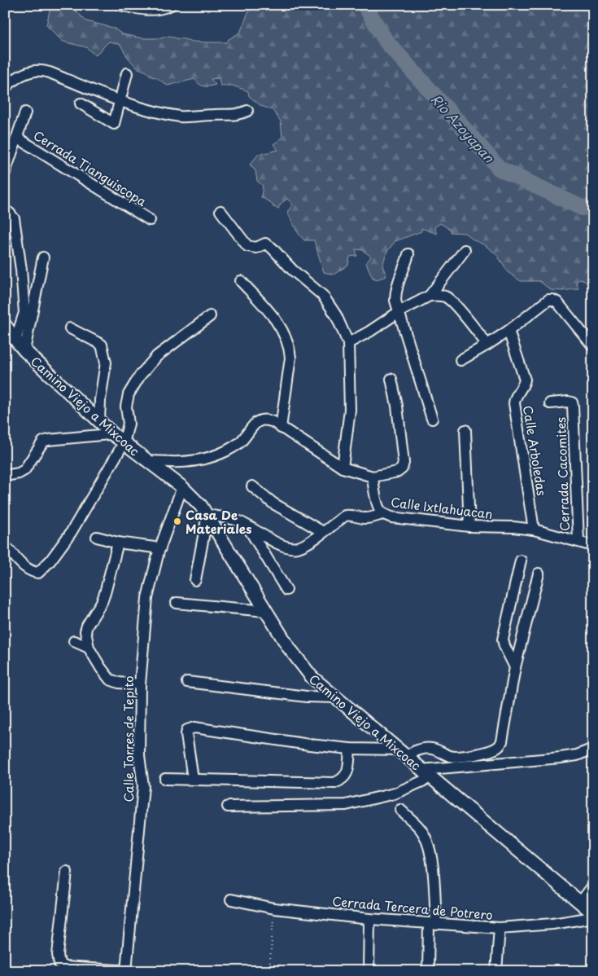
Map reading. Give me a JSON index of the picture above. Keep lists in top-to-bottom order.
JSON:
{
  "streets": {
    "main road": ["Camino Viejo a Mixcoac"],
    "street": [
      "Cerrada Tianguiscopa",
      "Calle Arboledas",
      "Cerrada Cacomites",
      "Calle Ixtlahuacan",
      "Calle Torres de Tepito",
      "Cerrada Tercera de Potrero"
    ]
  },
  "crossings": [
    ["Camino Viejo a Mixcoac", "Calle Torres de Tepito"],
    ["Calle Arboledas", "Calle Ixtlahuacan"],
    ["Cerrada Cacomites", "Calle Ixtlahuacan"]
  ],
  "water": ["Rio Azoyapan"],
  "places": ["Casa De Materiales"]
}
